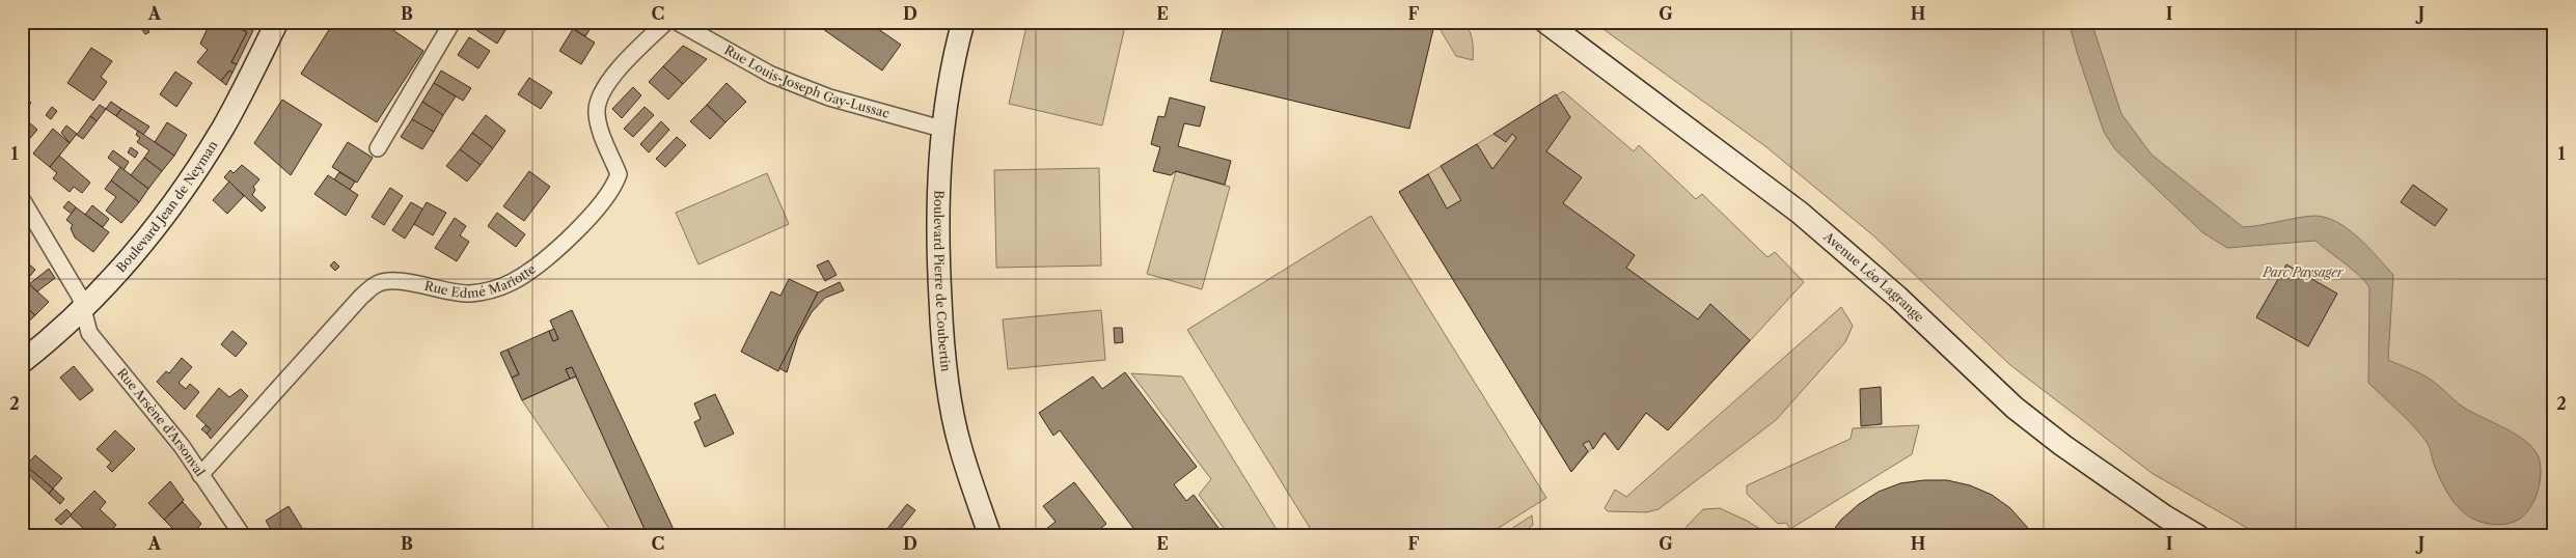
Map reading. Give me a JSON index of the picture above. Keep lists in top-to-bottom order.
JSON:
{
  "streets": {
    "street": [
      "Rue Louis-Joseph Gay-Lussac",
      "Boulevard Jean de Neyman",
      "Rue Edmé Mariotte",
      "Avenue Léo Lagrange",
      "Boulevard Pierre de Coubertin",
      "Rue Arsène d'Arsonval"
    ]
  },
  "crossings": [
    ["Rue Louis-Joseph Gay-Lussac", "Boulevard Pierre de Coubertin"],
    ["Boulevard Jean de Neyman", "Rue Arsène d'Arsonval"],
    ["Rue Edmé Mariotte", "Rue Arsène d'Arsonval"]
  ],
  "parks": ["Parc Paysager"],
  "grid": {
    "columns": [
      "A",
      "B",
      "C",
      "D",
      "E",
      "F",
      "G",
      "H",
      "I",
      "J"
    ],
    "rows": ["1", "2"]
  }
}
